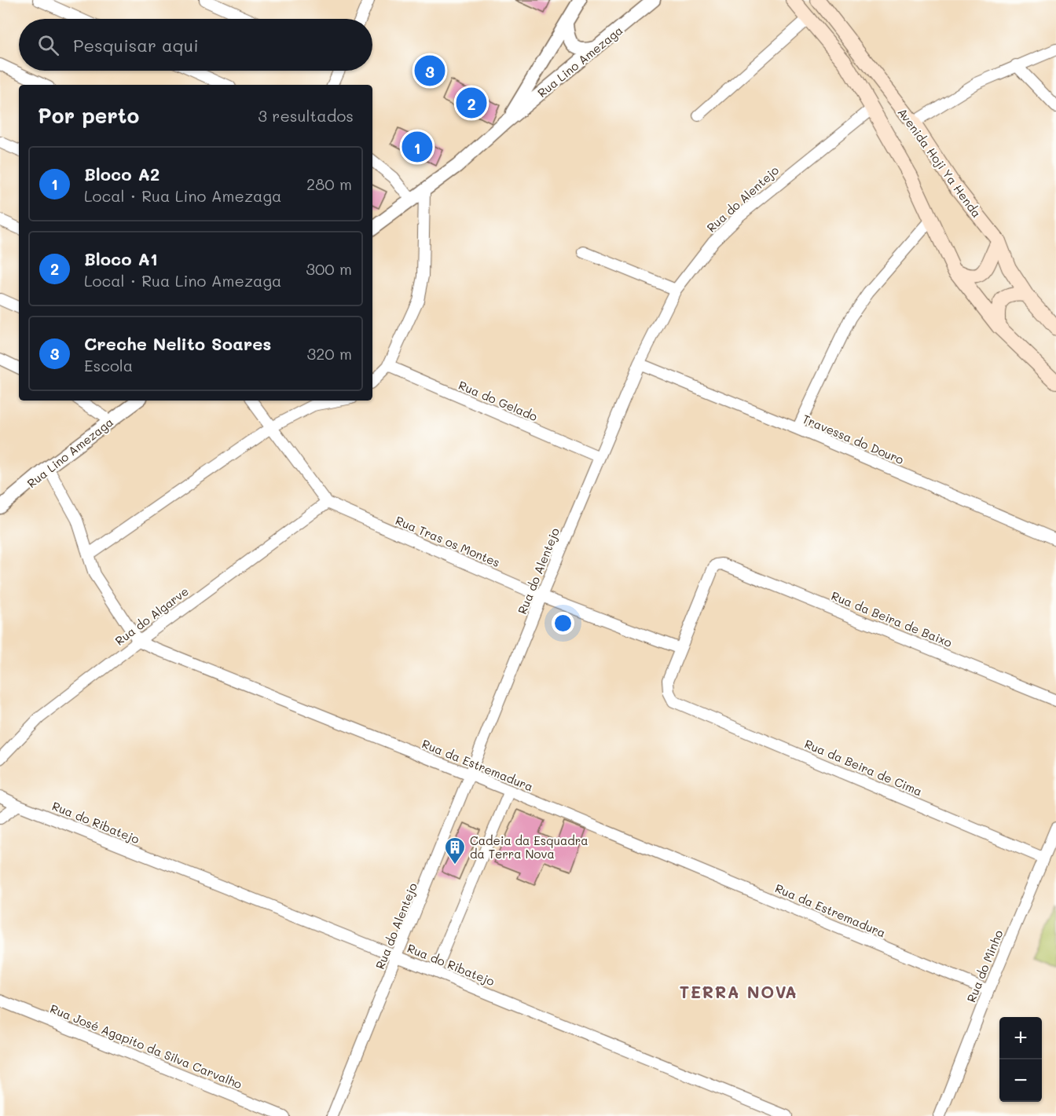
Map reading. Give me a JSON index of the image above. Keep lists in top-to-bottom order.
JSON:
{
  "streets": {
    "main road": ["Avenida Hoji Ya Henda"],
    "street": [
      "Rua Lino Amezaga",
      "Rua do Alentejo",
      "Rua do Gelado",
      "Travessa do Douro",
      "Rua Tras os Montes",
      "Rua do Algarve",
      "Rua da Beira de Baixo",
      "Rua da Estremadura",
      "Rua da Beira de Cima",
      "Rua do Ribatejo",
      "Rua do Minho",
      "Rua José Agapito da Silva Carvalho"
    ]
  },
  "crossings": [
    ["Avenida Hoji Ya Henda", "Rua do Alentejo"],
    ["Rua do Alentejo", "Rua do Gelado"],
    ["Rua do Alentejo", "Travessa do Douro"],
    ["Rua do Alentejo", "Rua Tras os Montes"],
    ["Rua do Alentejo", "Rua da Estremadura"],
    ["Rua do Alentejo", "Rua do Ribatejo"],
    ["Rua Tras os Montes", "Rua do Algarve"],
    ["Rua Tras os Montes", "Rua da Beira de Baixo"],
    ["Rua Tras os Montes", "Rua da Beira de Cima"],
    ["Rua do Algarve", "Rua da Estremadura"],
    ["Rua da Beira de Baixo", "Rua da Beira de Cima"],
    ["Rua da Estremadura", "Rua do Minho"],
    ["Rua da Beira de Cima", "Rua do Minho"]
  ],
  "districts": ["TERRA NOVA"],
  "places": {
    "building": ["Cadeia da Esquadra da Terra Nova"]
  },
  "page": {
    "search": "Pesquisar aqui",
    "pins": ["3", "2", "1"],
    "heading": ["Por perto", "3 resultados"],
    "list": [
      {
        "mark": "1",
        "name": "Bloco A2",
        "note": "Local · Rua Lino Amezaga",
        "value": "280 m"
      },
      {
        "mark": "2",
        "name": "Bloco A1",
        "note": "Local · Rua Lino Amezaga",
        "value": "300 m"
      },
      {
        "mark": "3",
        "name": "Creche Nelito Soares",
        "note": "Escola",
        "value": "320 m"
      }
    ],
    "map_buttons": ["+", "−"]
  }
}
